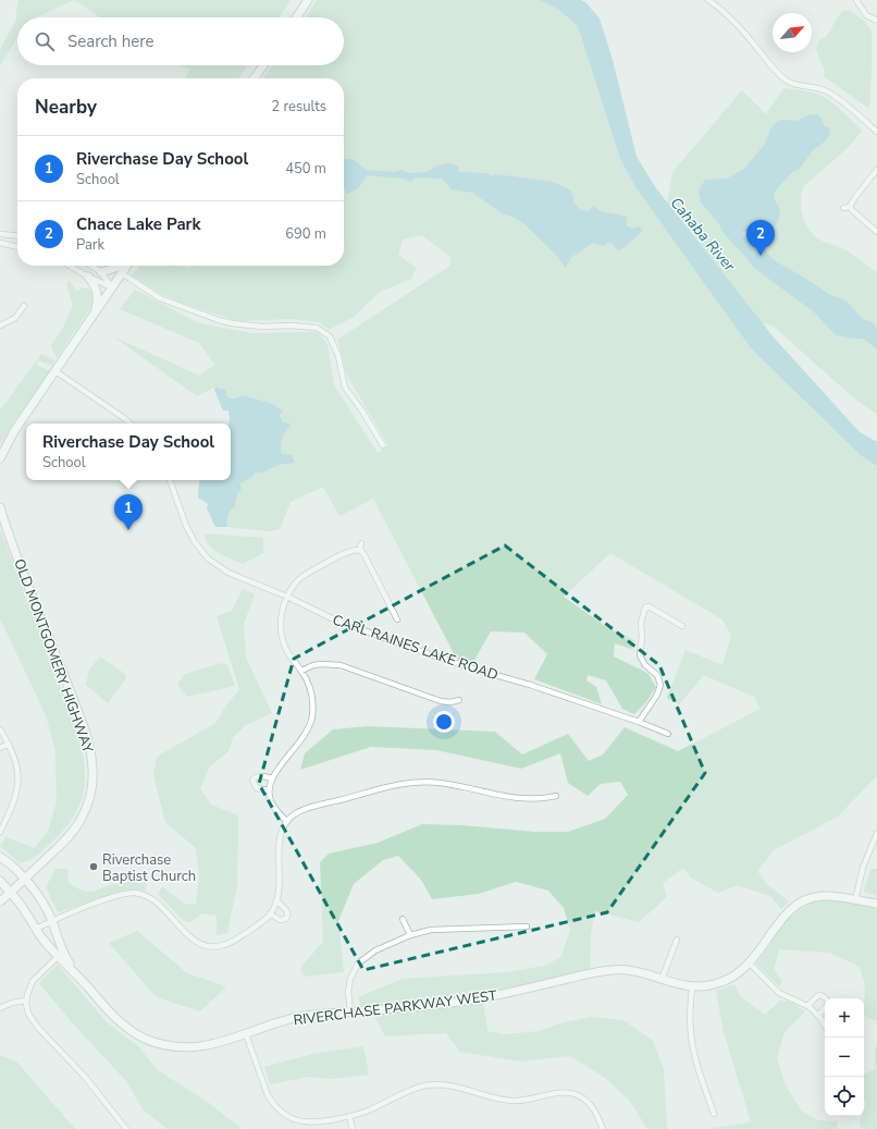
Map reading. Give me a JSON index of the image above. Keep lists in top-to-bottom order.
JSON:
{
  "streets": {
    "street": ["CARL RAINES LAKE ROAD", "OLD MONTGOMERY HIGHWAY", "RIVERCHASE PARKWAY WEST"]
  },
  "crossings": [
    ["OLD MONTGOMERY HIGHWAY", "RIVERCHASE PARKWAY WEST"]
  ],
  "water": ["Cahaba River"],
  "places": ["Riverchase Baptist Church"],
  "north": "top right",
  "page": {
    "search": "Search here",
    "heading": ["Nearby", "2 results"],
    "list": [
      {
        "mark": "1",
        "name": "Riverchase Day School",
        "note": "School",
        "value": "450 m"
      },
      {
        "mark": "2",
        "name": "Chace Lake Park",
        "note": "Park",
        "value": "690 m"
      }
    ],
    "pins": ["2", "1"],
    "popup": ["Riverchase Day School", "School"],
    "map_buttons": ["+", "−"]
  }
}
